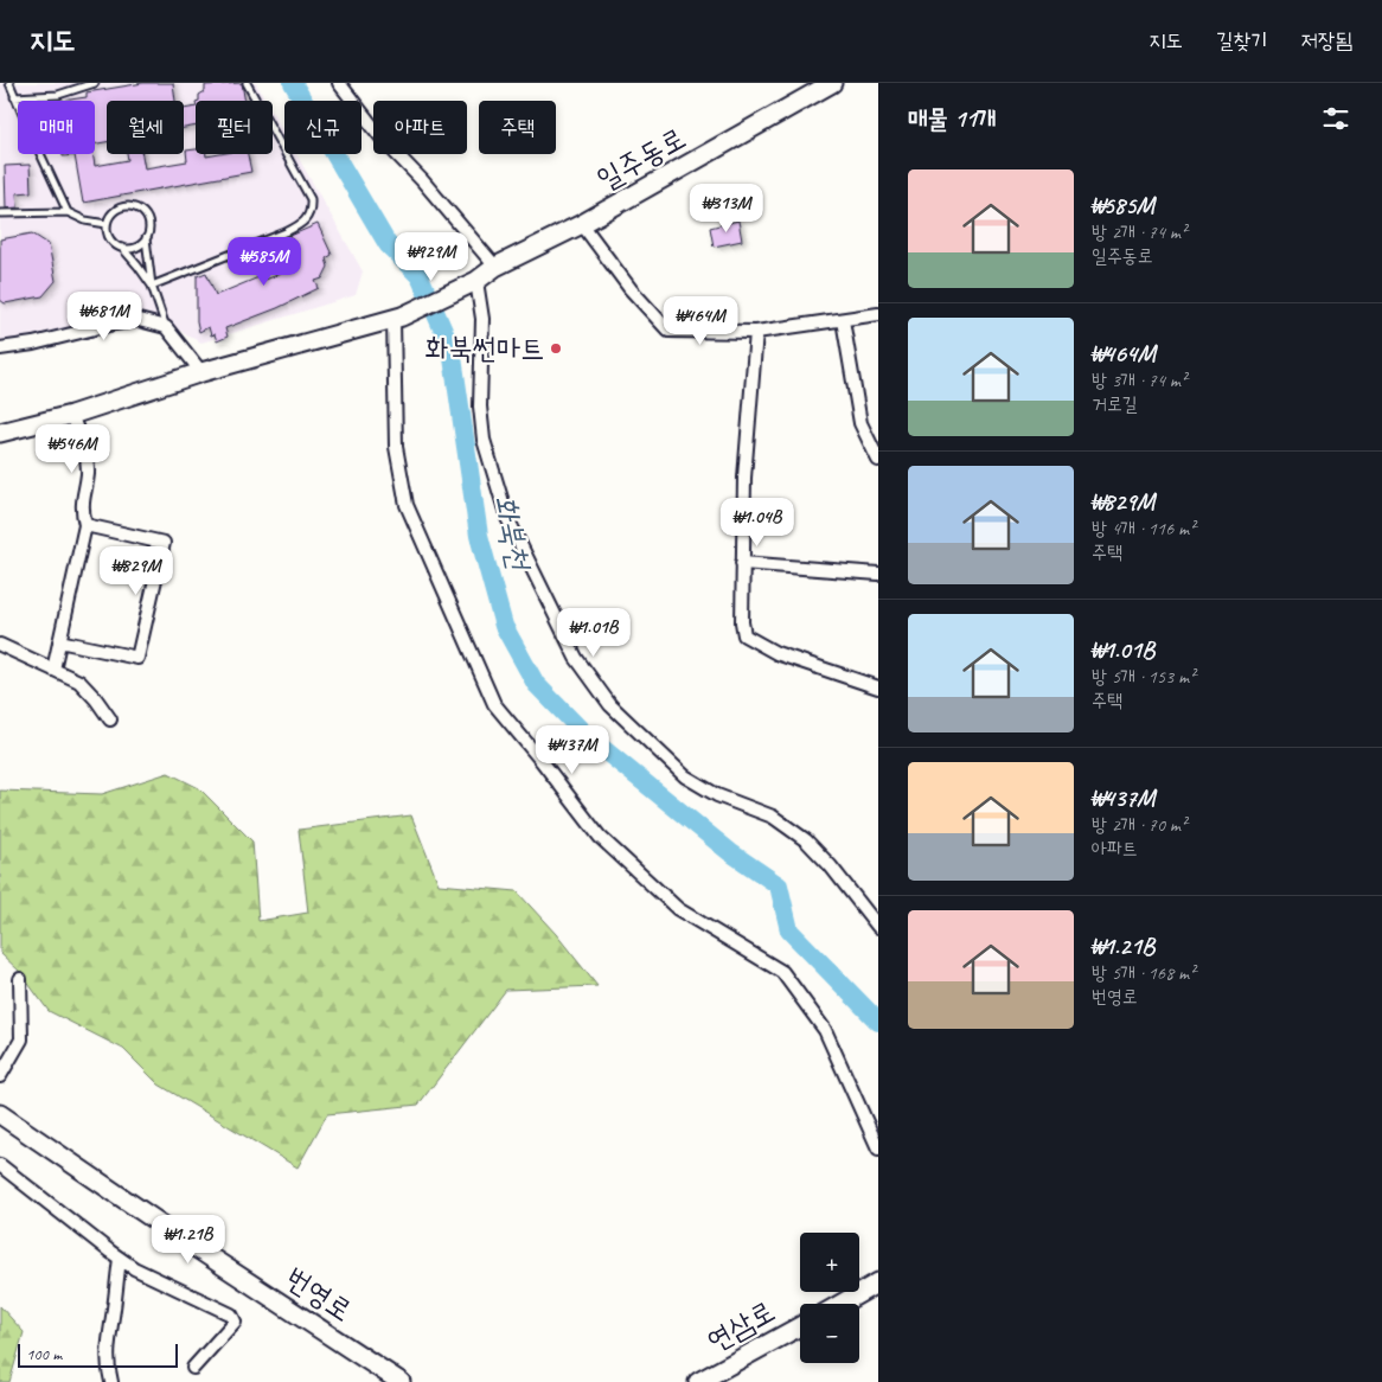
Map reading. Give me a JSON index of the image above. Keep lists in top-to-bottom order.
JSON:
{
  "streets": {
    "main road": ["일주동로", "번영로", "연삼로"]
  },
  "water": ["화북천"],
  "places": ["화북썬마트"],
  "scale_bar": "100 m",
  "page": {
    "header": "지도",
    "nav": ["지도", "길찾기", "저장됨"],
    "heading": "매물 11개",
    "chip": [
      "매매",
      "월세",
      "필터",
      "신규",
      "아파트",
      "주택"
    ],
    "list": [
      {
        "name": "₩585M",
        "note": "방 2개 · 74 m² · 일주동로"
      },
      {
        "name": "₩464M",
        "note": "방 3개 · 74 m² · 거로길"
      },
      {
        "name": "₩829M",
        "note": "방 4개 · 116 m² · 주택"
      },
      {
        "name": "₩1.01B",
        "note": "방 5개 · 153 m² · 주택"
      },
      {
        "name": "₩437M",
        "note": "방 2개 · 70 m² · 아파트"
      },
      {
        "name": "₩1.21B",
        "note": "방 5개 · 168 m² · 번영로"
      }
    ],
    "price": [
      "₩313M",
      "₩929M",
      "₩585M",
      "₩681M",
      "₩464M",
      "₩546M",
      "₩1.04B",
      "₩829M",
      "₩1.01B",
      "₩437M",
      "₩1.21B"
    ],
    "map_buttons": ["+", "−"],
    "scale": "100 m"
  }
}
